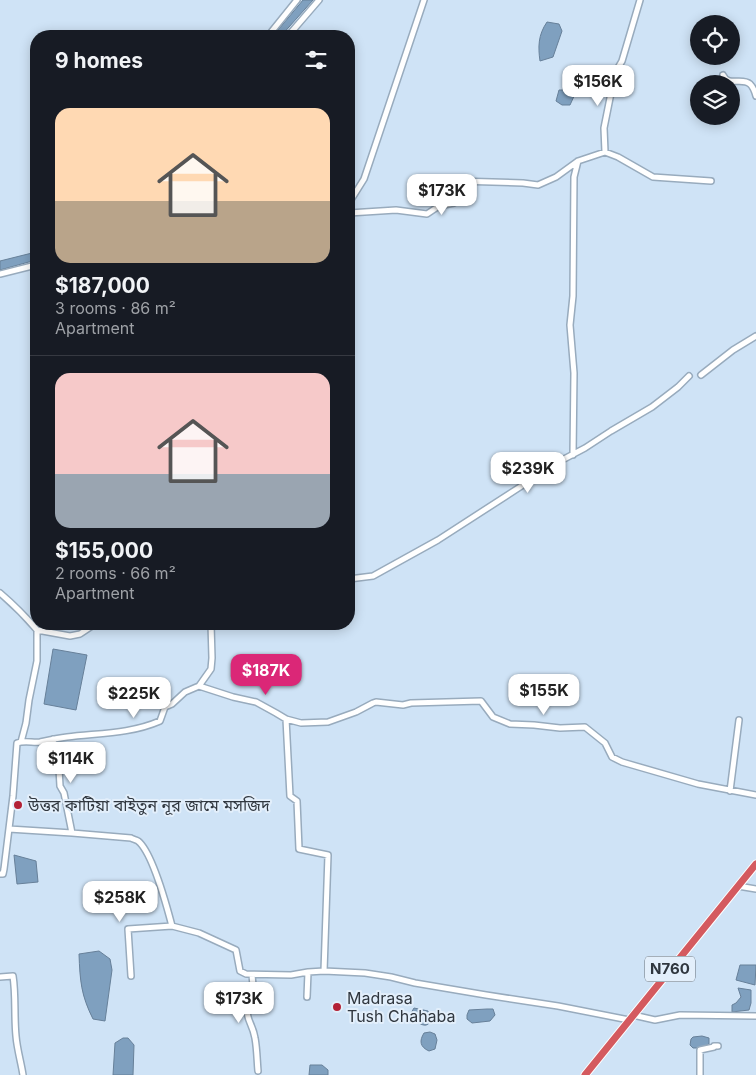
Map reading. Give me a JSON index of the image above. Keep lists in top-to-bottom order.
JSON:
{
  "streets": {
    "highway": ["N760"]
  },
  "places": ["উত্তর কাটিয়া বাইতুন নূর জামে মসজিদ", "Madrasa Tush Chahaba"],
  "page": {
    "heading": "9 homes",
    "price": [
      "$156K",
      "$173K",
      "$239K",
      "$187K",
      "$155K",
      "$225K",
      "$114K",
      "$258K",
      "$173K"
    ],
    "list": [
      {
        "name": "$187,000",
        "note": "3 rooms · 86 m² · Apartment"
      },
      {
        "name": "$155,000",
        "note": "2 rooms · 66 m² · Apartment"
      }
    ]
  }
}
